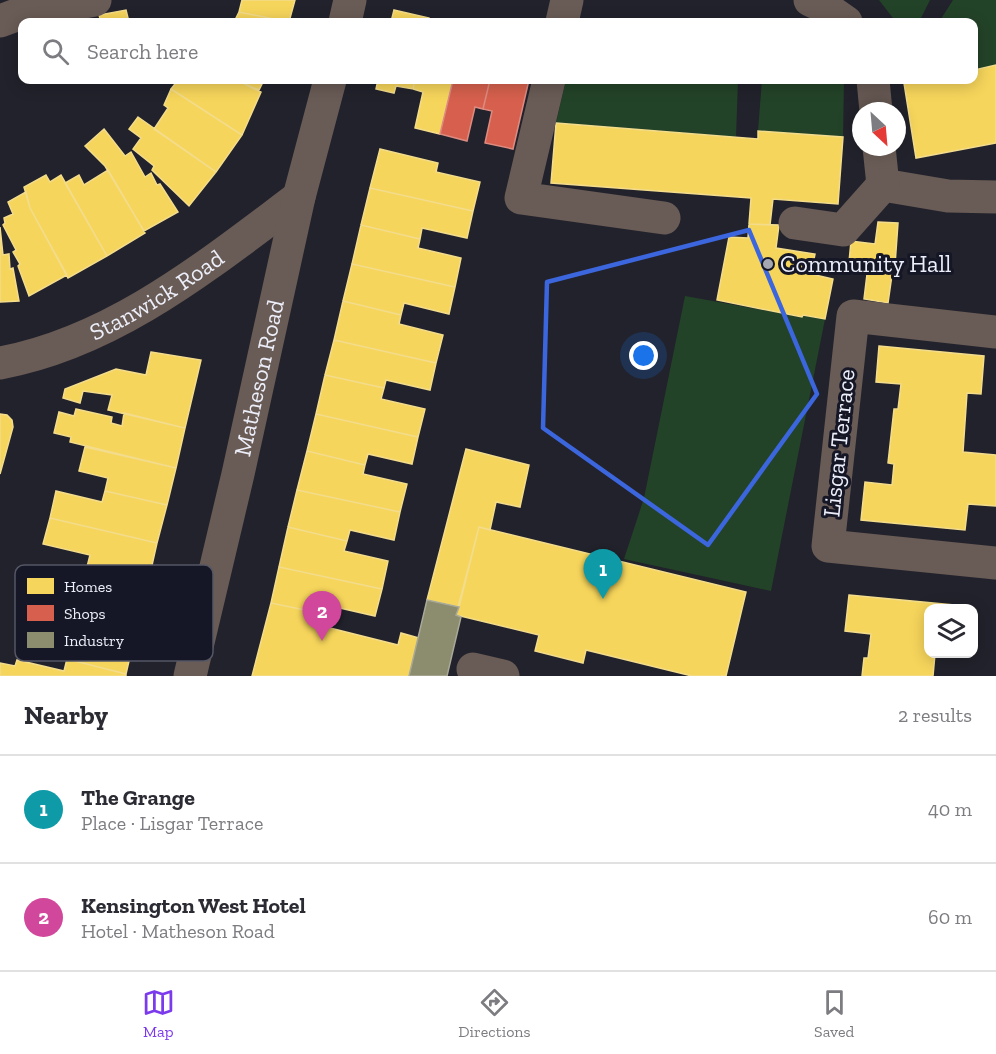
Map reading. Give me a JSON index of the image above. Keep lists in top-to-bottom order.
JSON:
{
  "streets": {
    "street": ["Stanwick Road", "Matheson Road", "Lisgar Terrace"]
  },
  "crossings": [
    ["Stanwick Road", "Matheson Road"]
  ],
  "places": ["Community Hall"],
  "legend": ["Homes", "Shops", "Industry"],
  "north": "bottom right",
  "page": {
    "search": "Search here",
    "pins": ["1", "2"],
    "heading": ["Nearby", "2 results"],
    "list": [
      {
        "mark": "1",
        "name": "The Grange",
        "note": "Place · Lisgar Terrace",
        "value": "40 m"
      },
      {
        "mark": "2",
        "name": "Kensington West Hotel",
        "note": "Hotel · Matheson Road",
        "value": "60 m"
      }
    ],
    "nav": ["Map", "Directions", "Saved"]
  }
}
